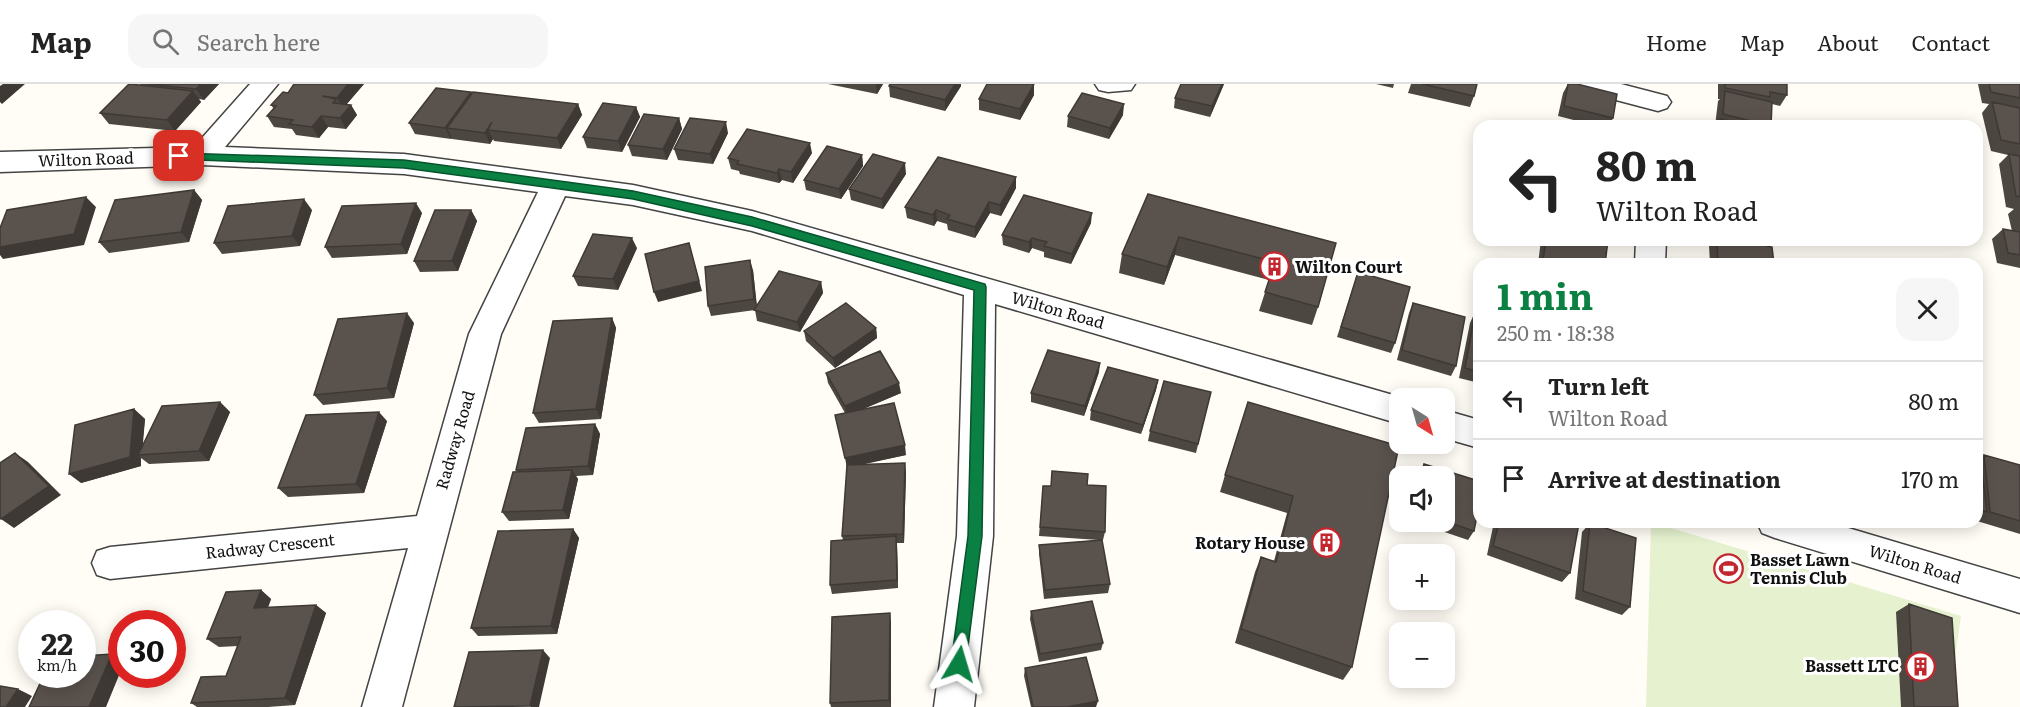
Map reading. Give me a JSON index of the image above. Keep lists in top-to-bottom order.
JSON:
{
  "streets": {
    "street": ["Wilton Road", "Radway Road", "Radway Crescent"]
  },
  "crossings": [
    ["Wilton Road", "Radway Road"],
    ["Radway Road", "Radway Crescent"]
  ],
  "places": {
    "building": ["Wilton Court", "Rotary House", "Bassett LTC"],
    "sports": ["Basset Lawn Tennis Club"]
  },
  "north": "bottom right",
  "page": {
    "header": "Map",
    "search": "Search here",
    "nav": [
      "Home",
      "Map",
      "About",
      "Contact"
    ],
    "turn": ["80 m", "Wilton Road"],
    "heading": ["1 min", "250 m · 18:38"],
    "list": [
      {
        "name": "Turn left",
        "note": "Wilton Road",
        "value": "80 m"
      },
      {
        "name": "Arrive at destination",
        "value": "170 m"
      }
    ],
    "map_buttons": ["+", "−"],
    "speed": "22 km/h",
    "limit": "30"
  }
}
